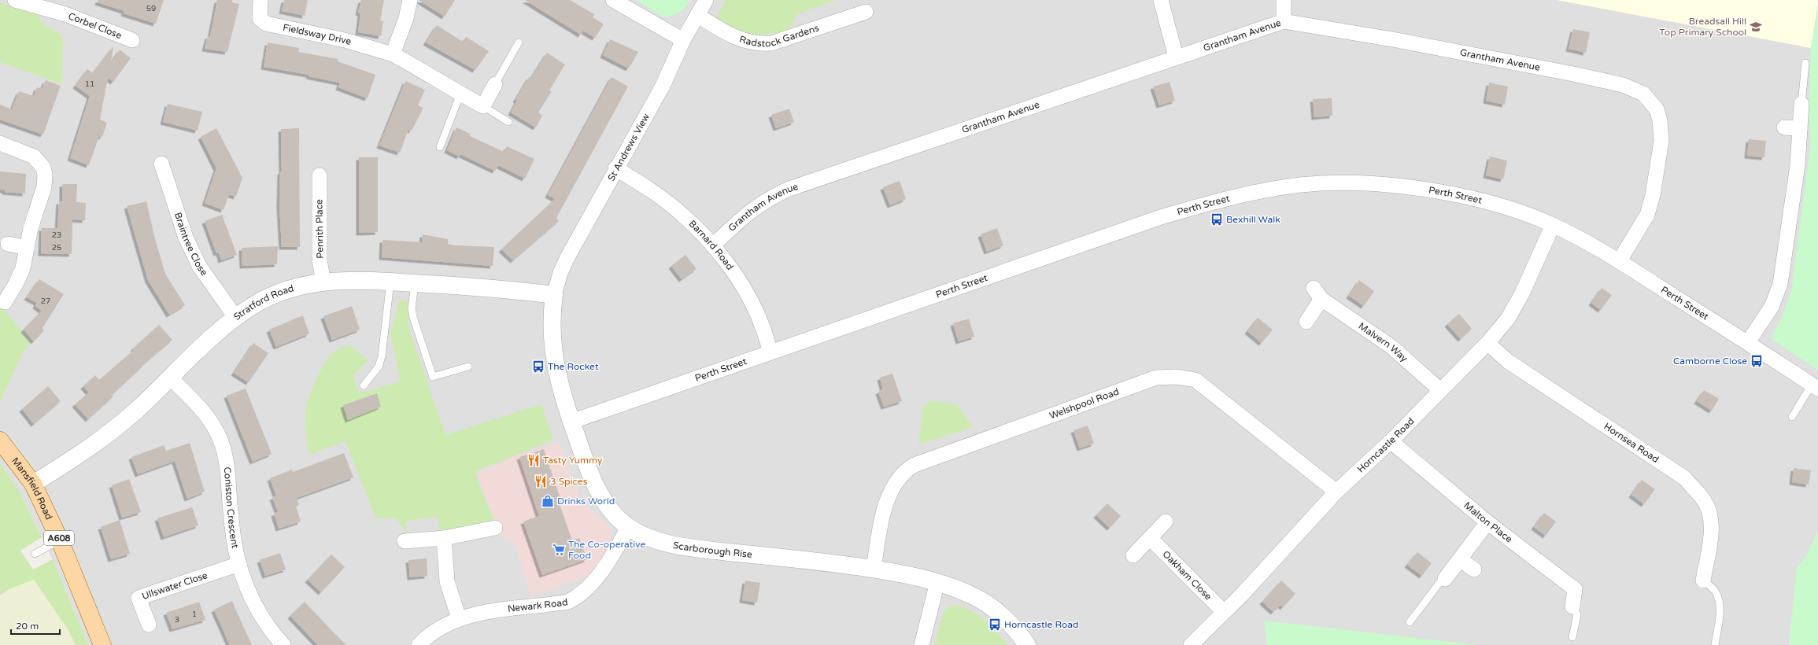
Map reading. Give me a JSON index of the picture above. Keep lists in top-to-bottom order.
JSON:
{
  "streets": {
    "main road": ["Mansfield Road", "A608"],
    "street": [
      "Corbel Close",
      "Radstock Gardens",
      "Fieldsway Drive",
      "Grantham Avenue",
      "St Andrews View",
      "Perth Street",
      "Penrith Place",
      "Braintree Close",
      "Barnard Road",
      "Stratford Road",
      "Malvern Way",
      "Welshpool Road",
      "Hornsea Road",
      "Horncastle Road",
      "Coniston Crescent",
      "Malton Place",
      "Scarborough Rise",
      "Oakham Close",
      "Ullswater Close",
      "Newark Road"
    ]
  },
  "crossings": [
    ["Radstock Gardens", "St Andrews View"],
    ["Grantham Avenue", "Perth Street"],
    ["Grantham Avenue", "Barnard Road"],
    ["St Andrews View", "Barnard Road"],
    ["St Andrews View", "Stratford Road"],
    ["St Andrews View", "Scarborough Rise"],
    ["Perth Street", "Barnard Road"],
    ["Perth Street", "Horncastle Road"],
    ["Perth Street", "Scarborough Rise"],
    ["Penrith Place", "Stratford Road"],
    ["Braintree Close", "Stratford Road"],
    ["Stratford Road", "Mansfield Road"],
    ["Stratford Road", "Coniston Crescent"],
    ["Stratford Road", "Scarborough Rise"],
    ["Malvern Way", "Horncastle Road"],
    ["Welshpool Road", "Horncastle Road"],
    ["Welshpool Road", "Scarborough Rise"],
    ["Hornsea Road", "Horncastle Road"],
    ["Horncastle Road", "Malton Place"],
    ["Horncastle Road", "Oakham Close"],
    ["Coniston Crescent", "Ullswater Close"],
    ["Scarborough Rise", "Newark Road"]
  ],
  "places": {
    "school or university": ["Breadsall Hill Top Primary School"],
    "bus stop": [
      "Bexhill Walk",
      "Camborne Close",
      "The Rocket",
      "Horncastle Road"
    ],
    "restaurant": ["Tasty Yummy", "3 Spices"],
    "shop": ["Drinks World"],
    "supermarket": ["The Co-operative Food"]
  },
  "house_numbers": [
    "59",
    "11",
    "23",
    "25",
    "27",
    "1",
    "3"
  ],
  "scale_bar": "20 m"
}
